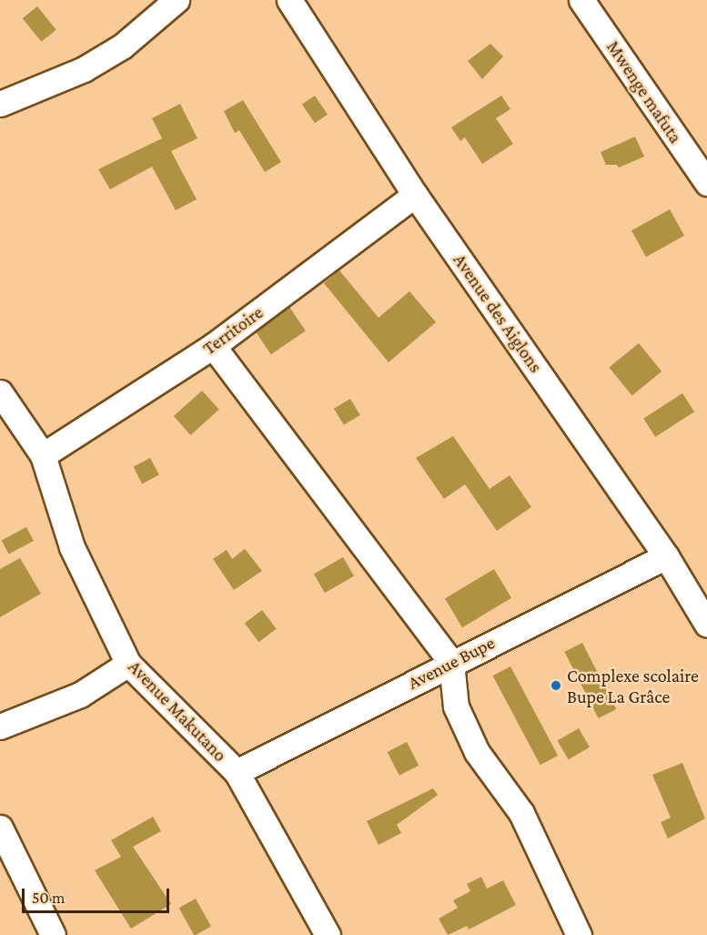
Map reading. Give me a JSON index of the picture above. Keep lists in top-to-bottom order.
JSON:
{
  "streets": {
    "street": [
      "Mwenge mafuta",
      "Avenue des Aiglons",
      "Territoire",
      "Avenue Bupe",
      "Avenue Makutano"
    ]
  },
  "crossings": [
    ["Avenue des Aiglons", "Territoire"],
    ["Avenue des Aiglons", "Avenue Bupe"],
    ["Territoire", "Avenue Makutano"],
    ["Avenue Bupe", "Avenue Makutano"]
  ],
  "places": ["Complexe scolaire Bupe La Grâce"],
  "scale_bar": "50 m"
}
